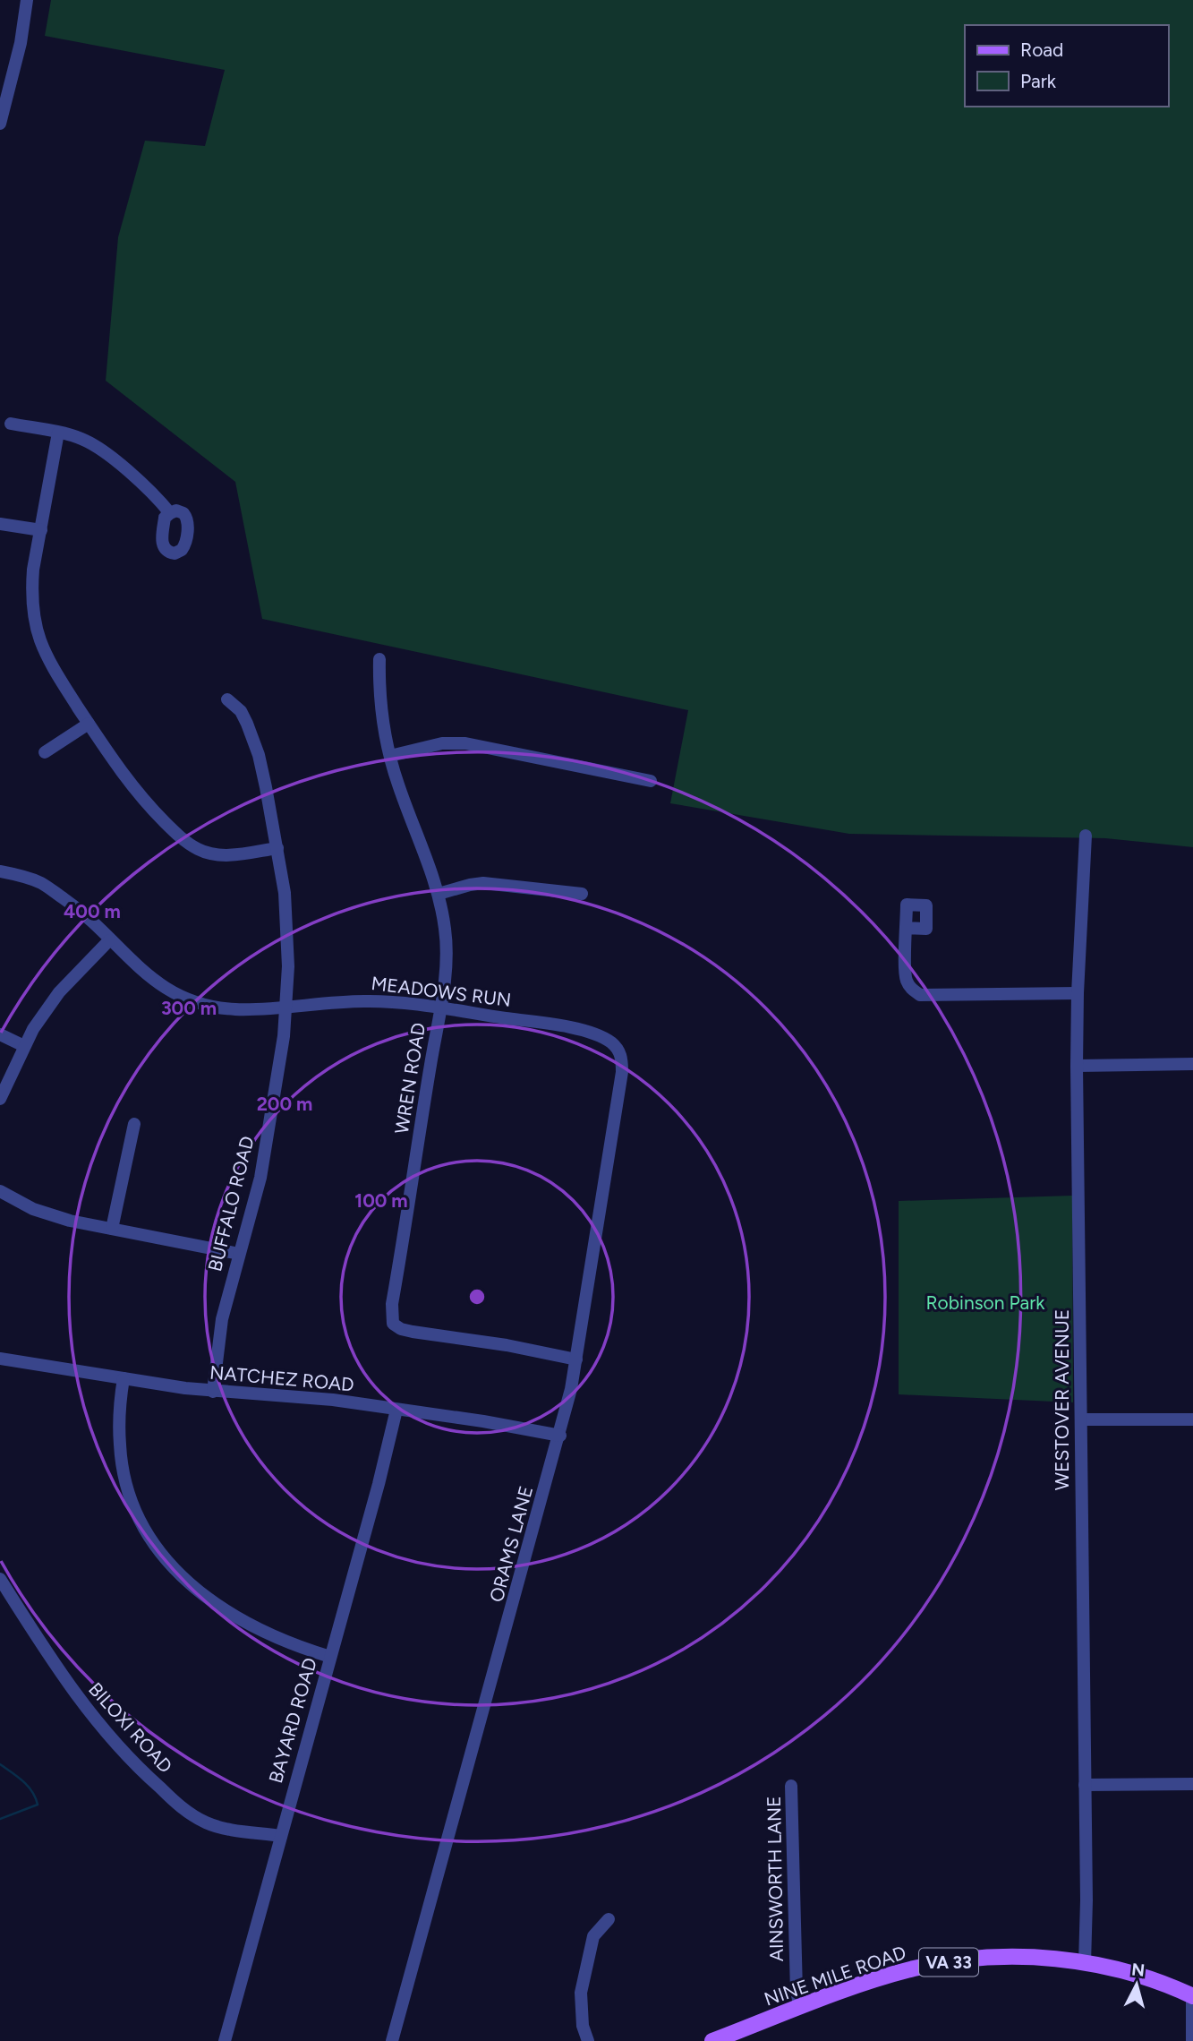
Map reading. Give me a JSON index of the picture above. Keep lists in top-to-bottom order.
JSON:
{
  "streets": {
    "main road": ["VA 33", "NINE MILE ROAD"],
    "street": [
      "MEADOWS RUN",
      "WREN ROAD",
      "BUFFALO ROAD",
      "NATCHEZ ROAD",
      "WESTOVER AVENUE",
      "ORAMS LANE",
      "BAYARD ROAD",
      "BILOXI ROAD",
      "AINSWORTH LANE"
    ]
  },
  "crossings": [
    ["MEADOWS RUN", "WREN ROAD"],
    ["MEADOWS RUN", "BUFFALO ROAD"],
    ["MEADOWS RUN", "ORAMS LANE"],
    ["WREN ROAD", "ORAMS LANE"],
    ["BUFFALO ROAD", "NATCHEZ ROAD"],
    ["NATCHEZ ROAD", "ORAMS LANE"],
    ["NATCHEZ ROAD", "BAYARD ROAD"],
    ["WESTOVER AVENUE", "NINE MILE ROAD"],
    ["BAYARD ROAD", "BILOXI ROAD"],
    ["AINSWORTH LANE", "NINE MILE ROAD"]
  ],
  "parks": ["Robinson Park"],
  "legend": ["Road", "Park"],
  "north": "top",
  "rings": [
    "400 m",
    "300 m",
    "200 m",
    "100 m"
  ]
}
